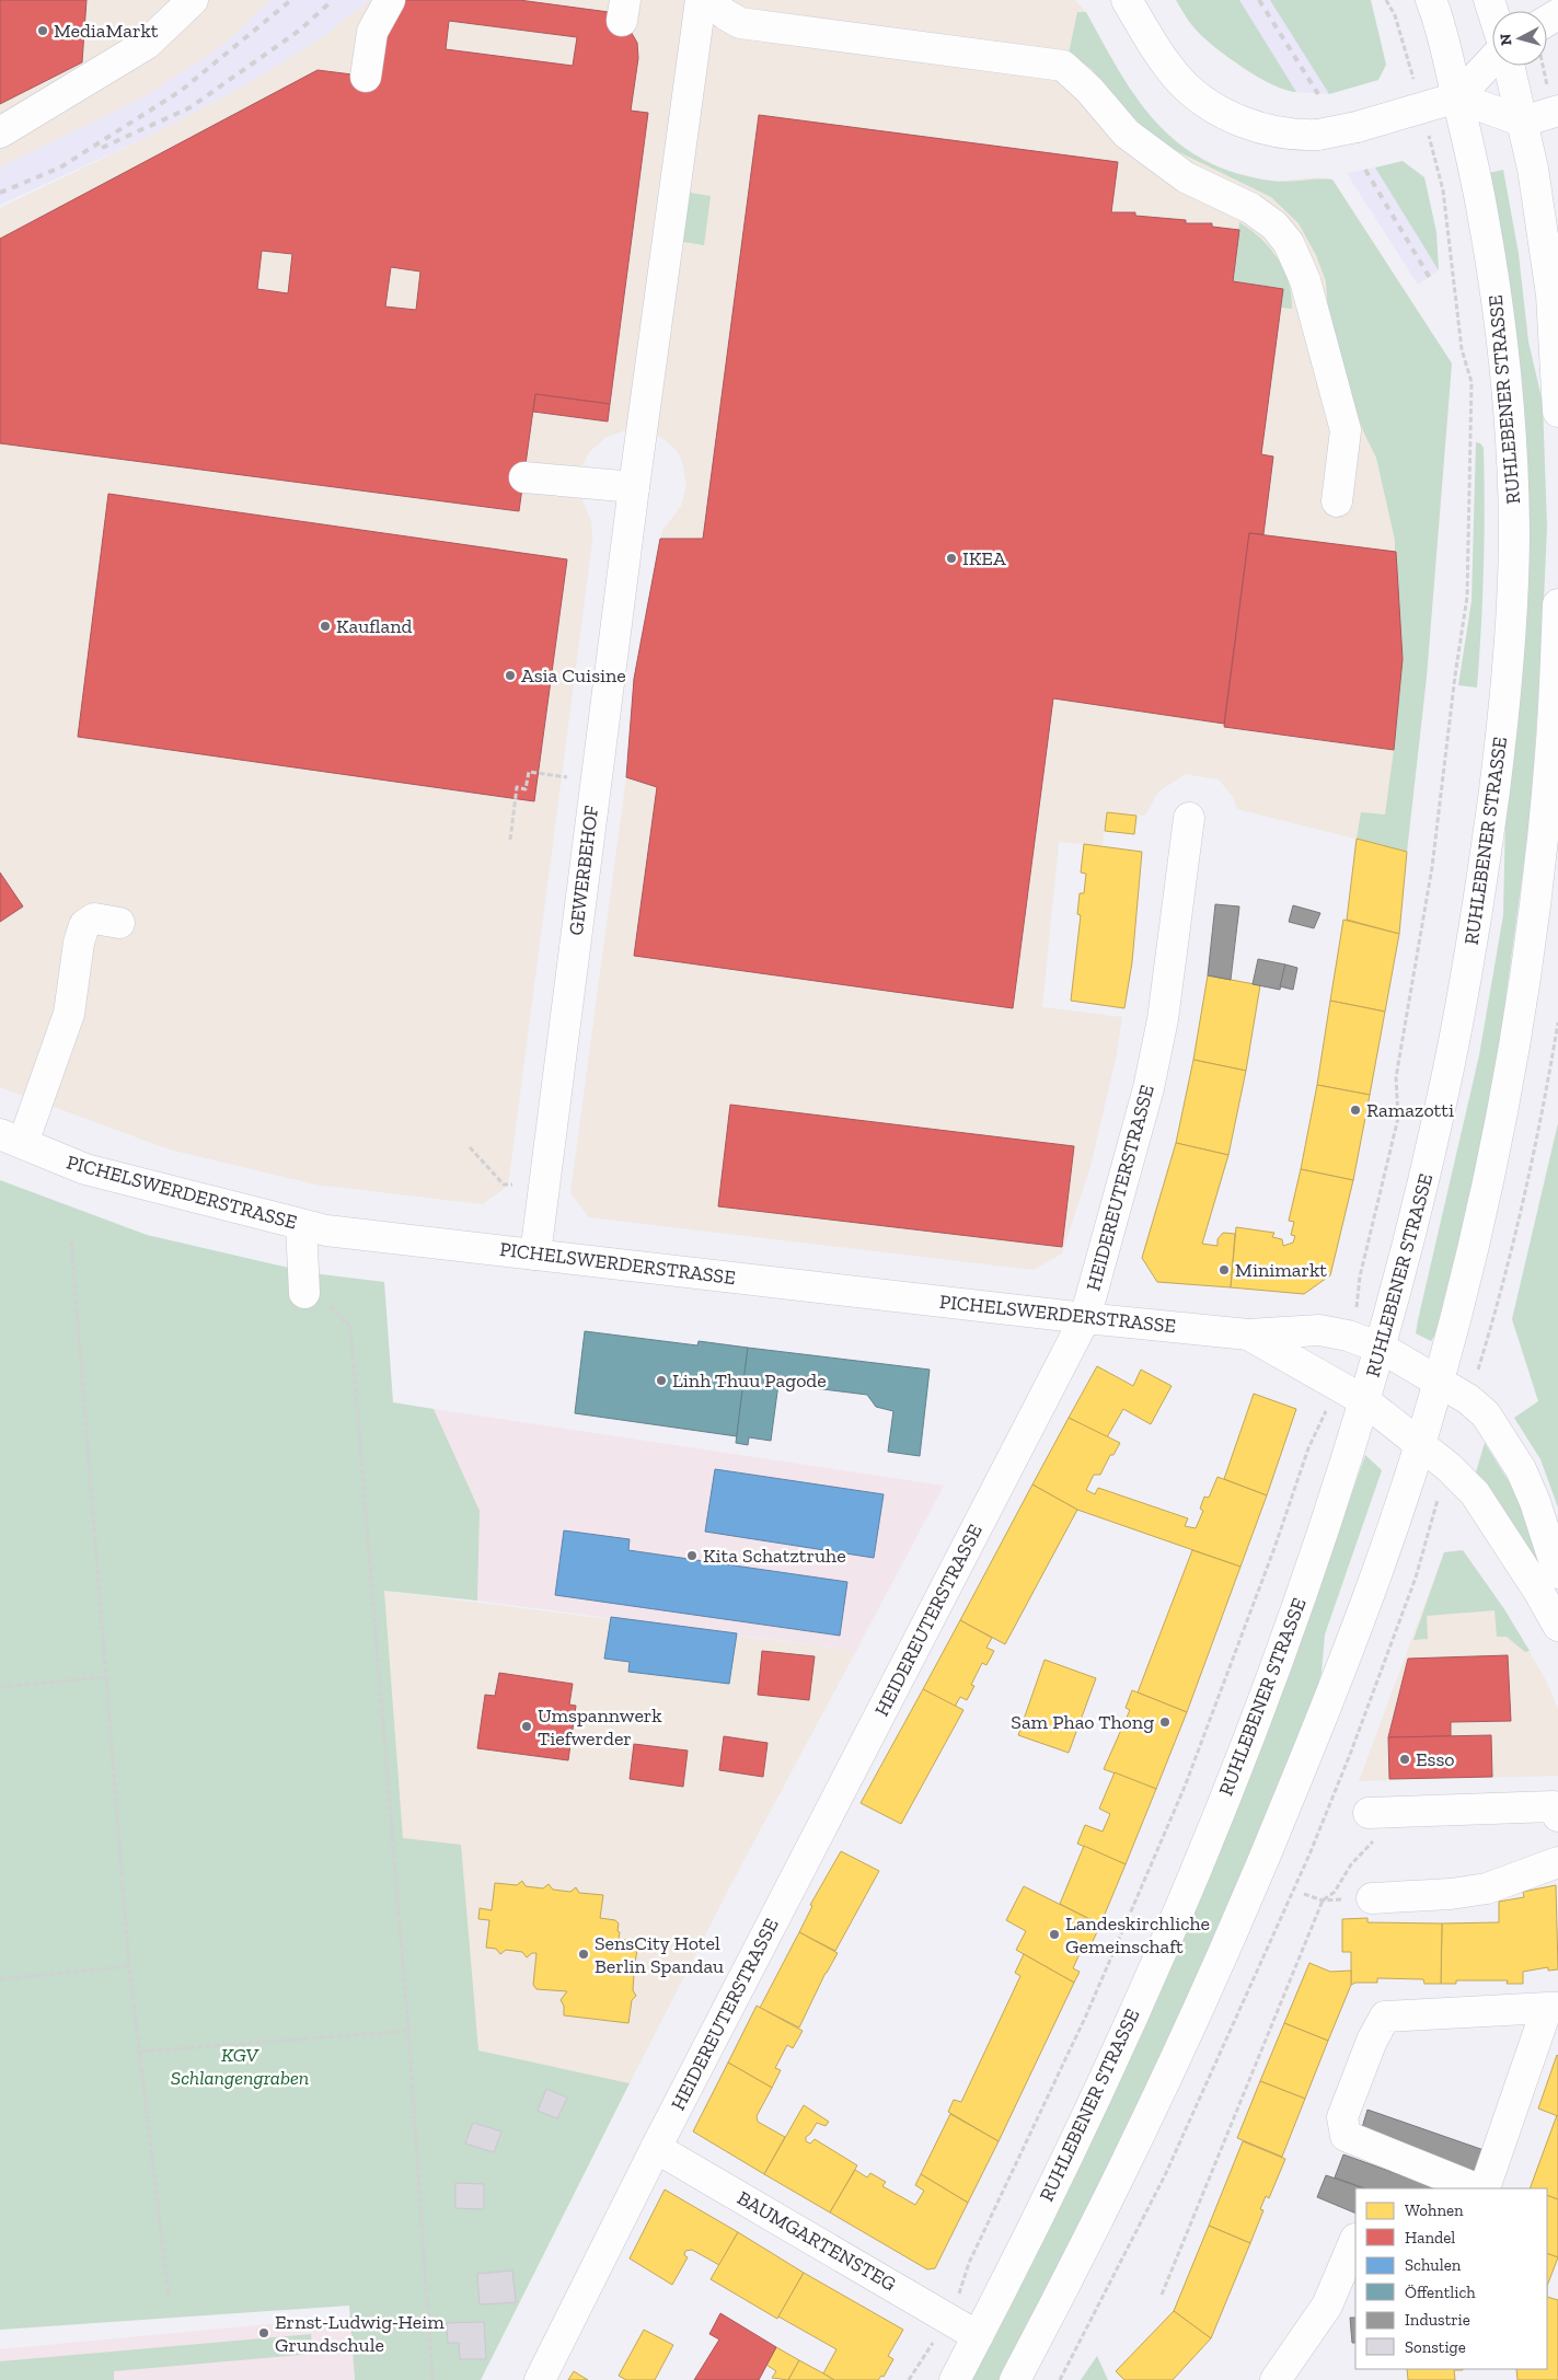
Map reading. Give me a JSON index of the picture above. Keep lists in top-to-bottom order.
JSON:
{
  "streets": {
    "street": [
      "RUHLEBENER STRASSE",
      "GEWERBEHOF",
      "HEIDEREUTERSTRASSE",
      "PICHELSWERDERSTRASSE",
      "BAUMGARTENSTEG"
    ]
  },
  "crossings": [
    ["RUHLEBENER STRASSE", "PICHELSWERDERSTRASSE"],
    ["RUHLEBENER STRASSE", "BAUMGARTENSTEG"],
    ["GEWERBEHOF", "PICHELSWERDERSTRASSE"],
    ["HEIDEREUTERSTRASSE", "PICHELSWERDERSTRASSE"],
    ["HEIDEREUTERSTRASSE", "BAUMGARTENSTEG"]
  ],
  "parks": ["KGV Schlangengraben"],
  "places": [
    "MediaMarkt",
    "IKEA",
    "Kaufland",
    "Asia Cuisine",
    "Ramazotti",
    "Minimarkt",
    "Linh Thuu Pagode",
    "Kita Schatztruhe",
    "Sam Phao Thong",
    "Umspannwerk Tiefwerder",
    "Esso",
    "Landeskirchliche Gemeinschaft",
    "SensCity Hotel Berlin Spandau",
    "Ernst-Ludwig-Heim Grundschule"
  ],
  "legend": [
    "Wohnen",
    "Handel",
    "Schulen",
    "Öffentlich",
    "Industrie",
    "Sonstige"
  ],
  "north": "left"
}
